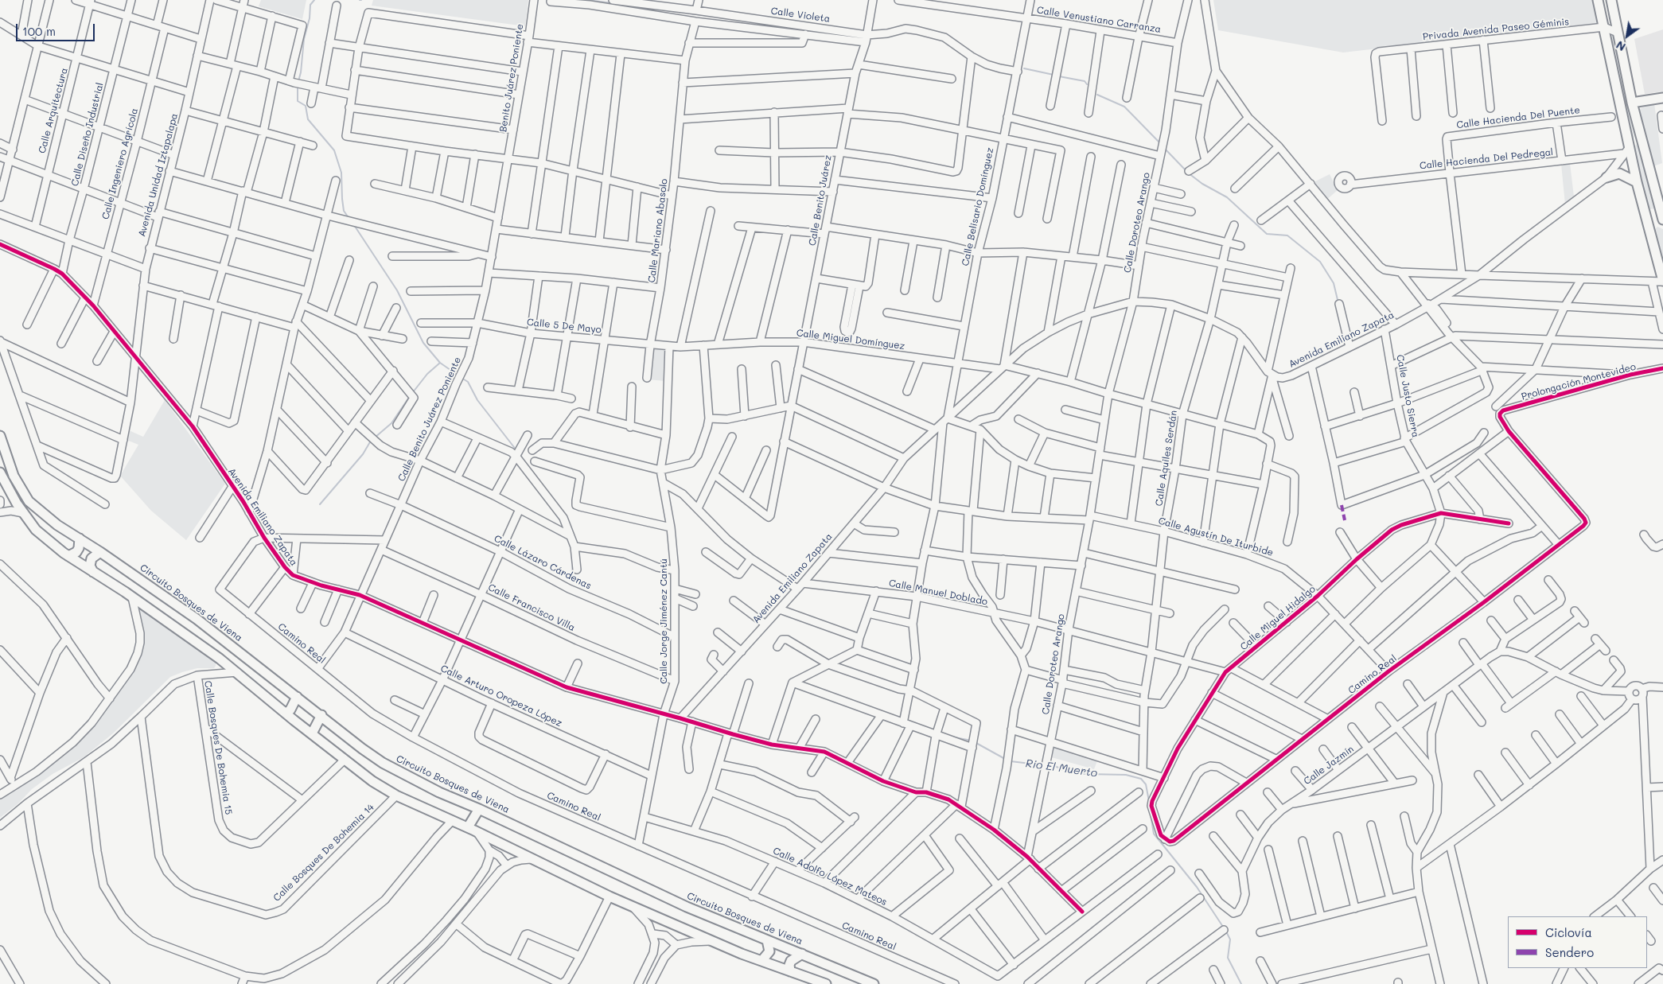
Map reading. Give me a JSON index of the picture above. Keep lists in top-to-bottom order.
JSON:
{
  "streets": {
    "main road": ["Circuito Bosques de Viena"],
    "street": [
      "Calle Violeta",
      "Calle Venustiano Carranza",
      "Privada Avenida Paseo Géminis",
      "Benito Juárez Poniente",
      "Calle Arquitectura",
      "Calle Hacienda Del Puente",
      "Calle Diseño Industrial",
      "Calle Hacienda Del Pedregal",
      "Calle Ingeniero Agrícola",
      "Avenida Unidad Iztapalapa",
      "Calle Benito Juárez",
      "Calle Belisario Domínguez",
      "Calle Doroteo Arango",
      "Calle Mariano Abasolo",
      "Calle 5 De Mayo",
      "Calle Miguel Domínguez",
      "Avenida Emiliano Zapata",
      "Prolongación Montevideo",
      "Calle Justo Sierra",
      "Calle Benito Juárez Poniente",
      "Calle Aquiles Serdán",
      "Calle Agustín De Iturbide",
      "Calle Lázaro Cárdenas",
      "Calle Manuel Doblado",
      "Calle Francisco Villa",
      "Calle Miguel Hidalgo",
      "Calle Jorge Jiménez Cantú",
      "Camino Real",
      "Calle Arturo Oropeza López",
      "Calle Bosques De Bohemia 15",
      "Calle Jazmín",
      "Calle Bosques De Bohemia 14",
      "Calle Adolfo López Mateos"
    ]
  },
  "crossings": [
    ["Calle Violeta", "Calle Benito Juárez"],
    ["Calle Violeta", "Calle Belisario Domínguez"],
    ["Calle Venustiano Carranza", "Calle Belisario Domínguez"],
    ["Calle Venustiano Carranza", "Calle Doroteo Arango"],
    ["Benito Juárez Poniente", "Calle Benito Juárez Poniente"],
    ["Calle Hacienda Del Puente", "Calle Hacienda Del Pedregal"],
    ["Calle Diseño Industrial", "Avenida Emiliano Zapata"],
    ["Calle Hacienda Del Pedregal", "Avenida Emiliano Zapata"],
    ["Calle Ingeniero Agrícola", "Avenida Emiliano Zapata"],
    ["Avenida Unidad Iztapalapa", "Avenida Emiliano Zapata"],
    ["Calle Benito Juárez", "Calle Miguel Domínguez"],
    ["Calle Belisario Domínguez", "Calle Miguel Domínguez"],
    ["Calle Belisario Domínguez", "Avenida Emiliano Zapata"],
    ["Calle Belisario Domínguez", "Calle Agustín De Iturbide"],
    ["Calle Belisario Domínguez", "Calle Manuel Doblado"],
    ["Calle Doroteo Arango", "Calle Miguel Domínguez"],
    ["Calle Doroteo Arango", "Avenida Emiliano Zapata"],
    ["Calle Doroteo Arango", "Calle Agustín De Iturbide"],
    ["Calle Doroteo Arango", "Calle Manuel Doblado"],
    ["Calle Mariano Abasolo", "Calle 5 De Mayo"],
    ["Calle Mariano Abasolo", "Calle Miguel Domínguez"],
    ["Calle 5 De Mayo", "Calle Miguel Domínguez"],
    ["Calle 5 De Mayo", "Calle Benito Juárez Poniente"],
    ["Calle Miguel Domínguez", "Avenida Emiliano Zapata"],
    ["Calle Miguel Domínguez", "Calle Aquiles Serdán"],
    ["Calle Miguel Domínguez", "Calle Jorge Jiménez Cantú"],
    ["Avenida Emiliano Zapata", "Calle Justo Sierra"],
    ["Avenida Emiliano Zapata", "Calle Benito Juárez Poniente"],
    ["Avenida Emiliano Zapata", "Calle Aquiles Serdán"],
    ["Avenida Emiliano Zapata", "Calle Agustín De Iturbide"],
    ["Avenida Emiliano Zapata", "Calle Manuel Doblado"],
    ["Avenida Emiliano Zapata", "Calle Jorge Jiménez Cantú"],
    ["Avenida Emiliano Zapata", "Camino Real"],
    ["Prolongación Montevideo", "Camino Real"],
    ["Calle Justo Sierra", "Calle Miguel Hidalgo"],
    ["Calle Benito Juárez Poniente", "Calle Lázaro Cárdenas"],
    ["Calle Benito Juárez Poniente", "Calle Francisco Villa"],
    ["Calle Benito Juárez Poniente", "Camino Real"],
    ["Calle Benito Juárez Poniente", "Calle Arturo Oropeza López"],
    ["Calle Aquiles Serdán", "Calle Agustín De Iturbide"],
    ["Calle Aquiles Serdán", "Calle Manuel Doblado"],
    ["Calle Agustín De Iturbide", "Calle Miguel Hidalgo"],
    ["Calle Agustín De Iturbide", "Camino Real"],
    ["Calle Lázaro Cárdenas", "Calle Jorge Jiménez Cantú"],
    ["Calle Francisco Villa", "Calle Jorge Jiménez Cantú"],
    ["Calle Miguel Hidalgo", "Camino Real"],
    ["Calle Jorge Jiménez Cantú", "Camino Real"],
    ["Calle Jorge Jiménez Cantú", "Calle Arturo Oropeza López"],
    ["Calle Jorge Jiménez Cantú", "Calle Adolfo López Mateos"]
  ],
  "water": ["Rio El Muerto"],
  "legend": ["Ciclovía", "Sendero"],
  "scale_bar": "100 m",
  "north": "bottom left"
}
